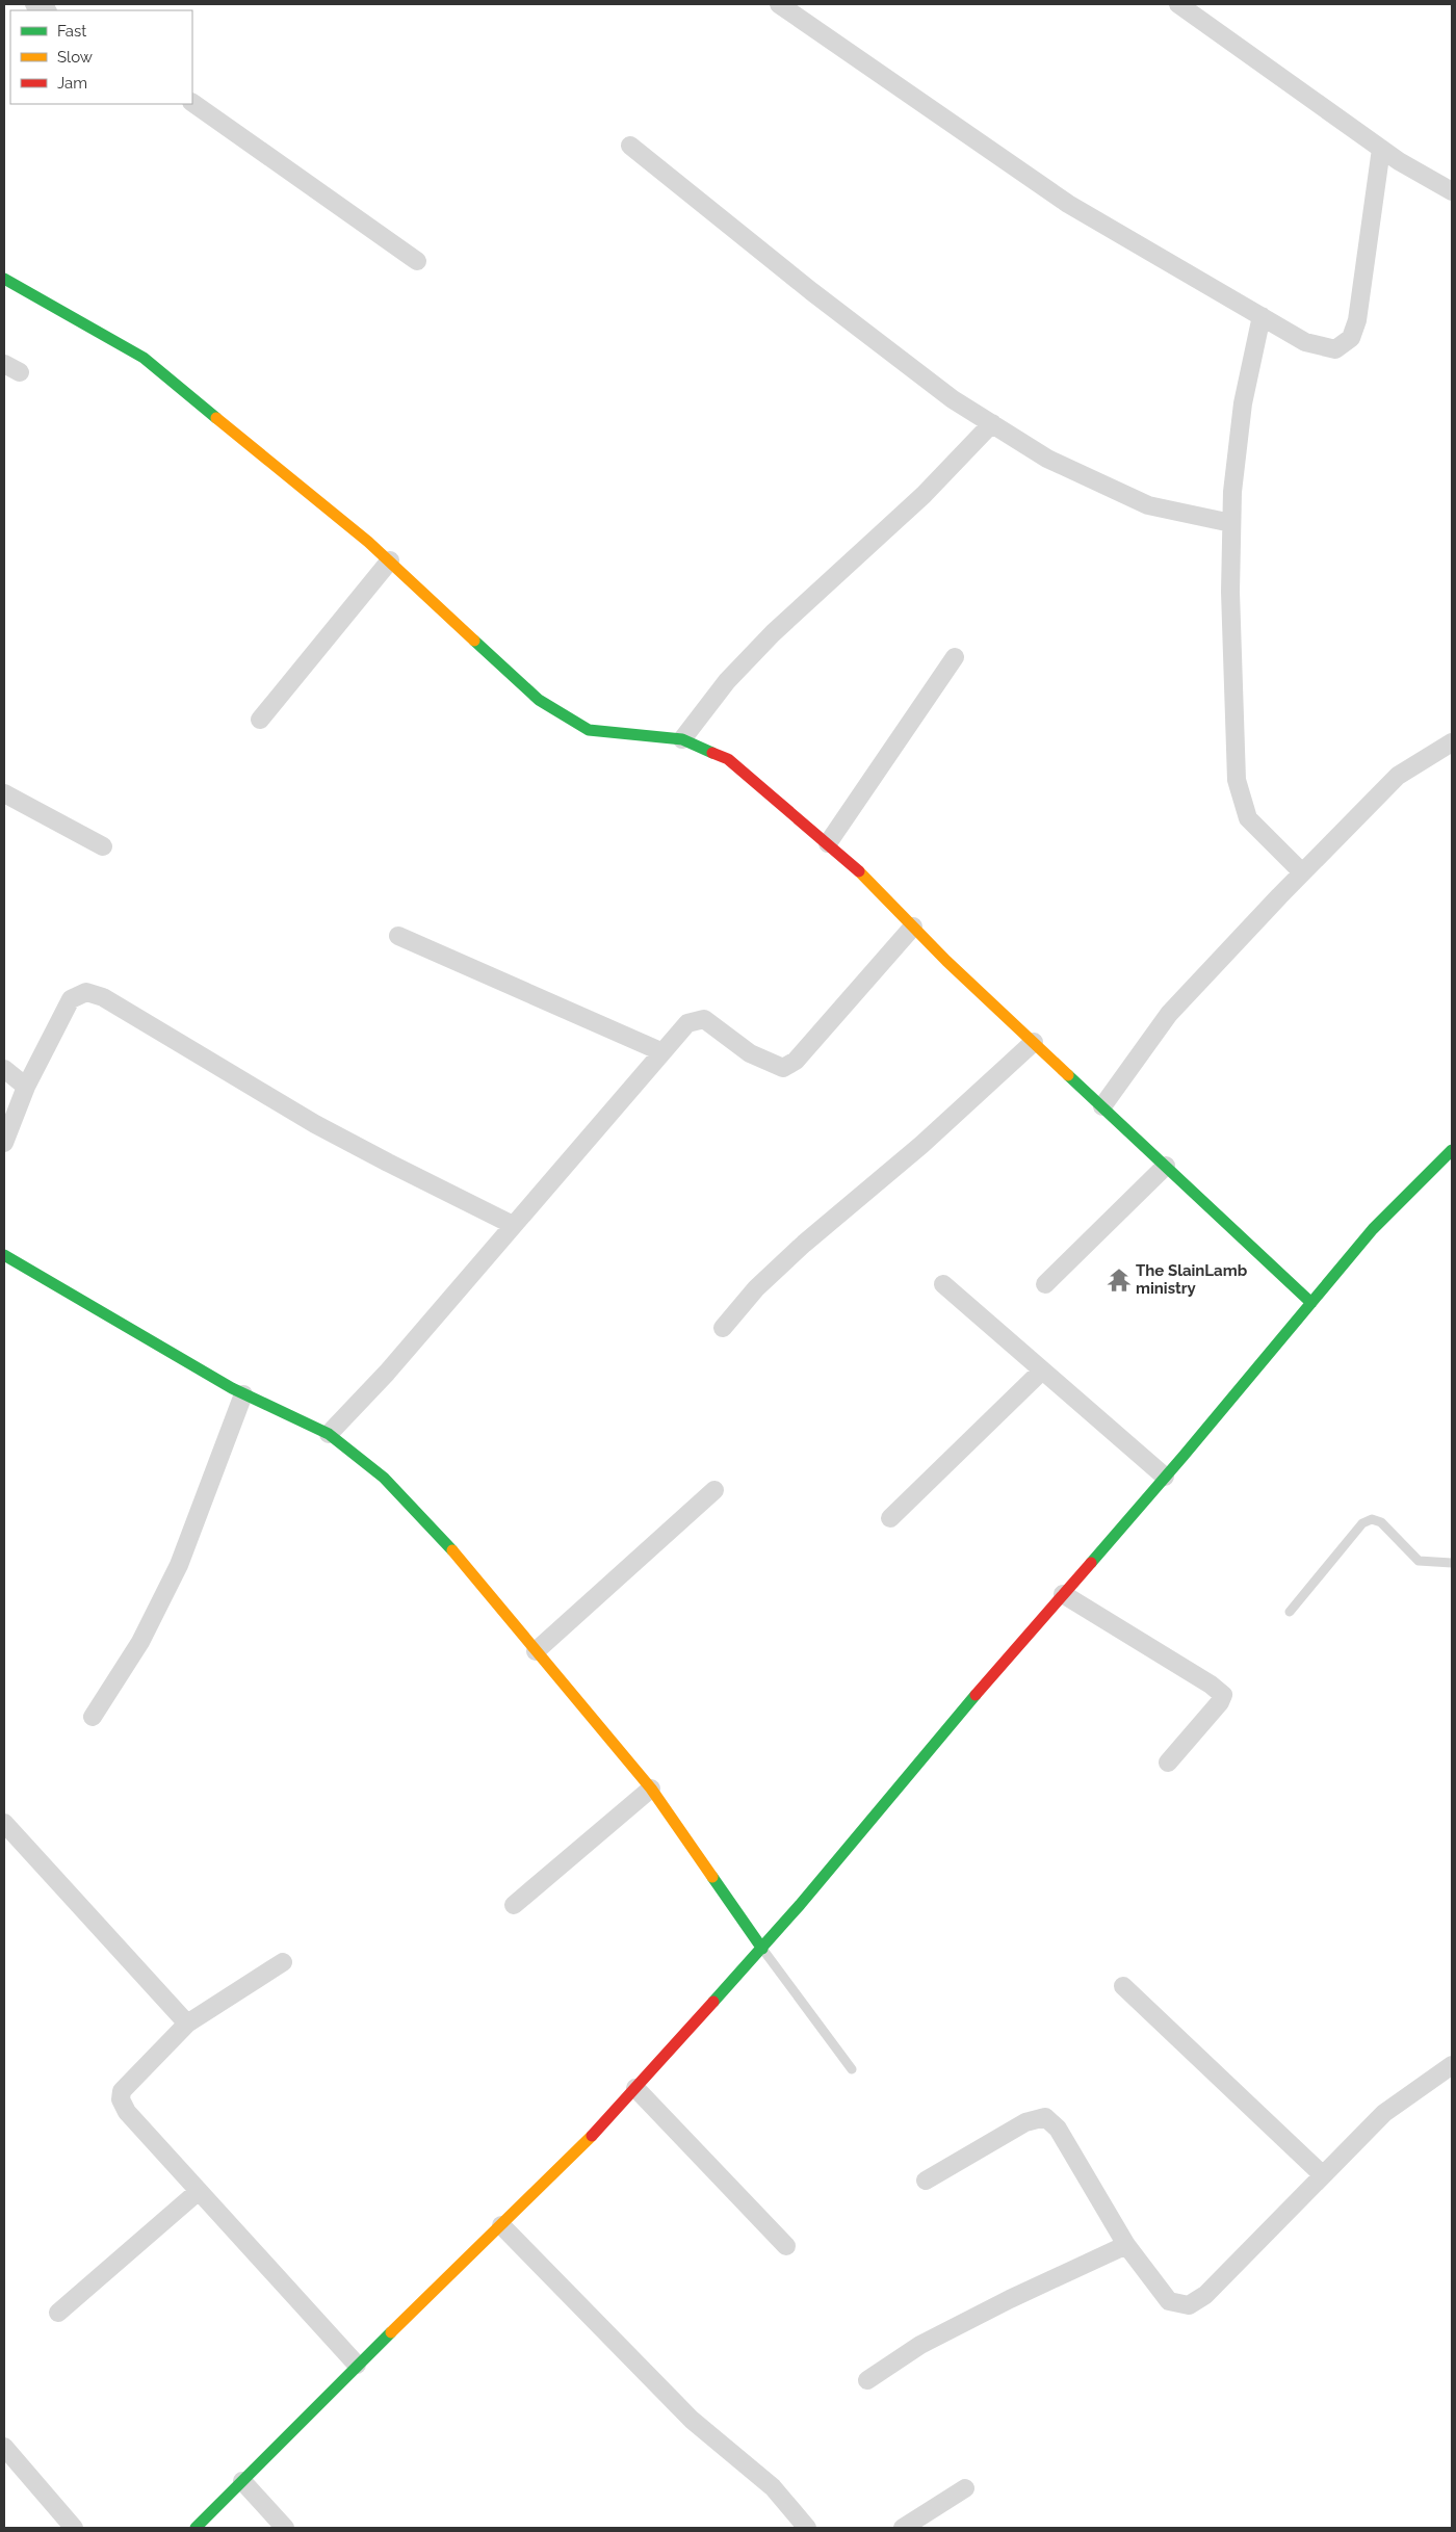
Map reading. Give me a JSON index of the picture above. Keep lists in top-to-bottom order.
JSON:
{
  "places": {
    "temple": ["The SlainLamb ministry"]
  },
  "legend": ["Fast", "Slow", "Jam"]
}
